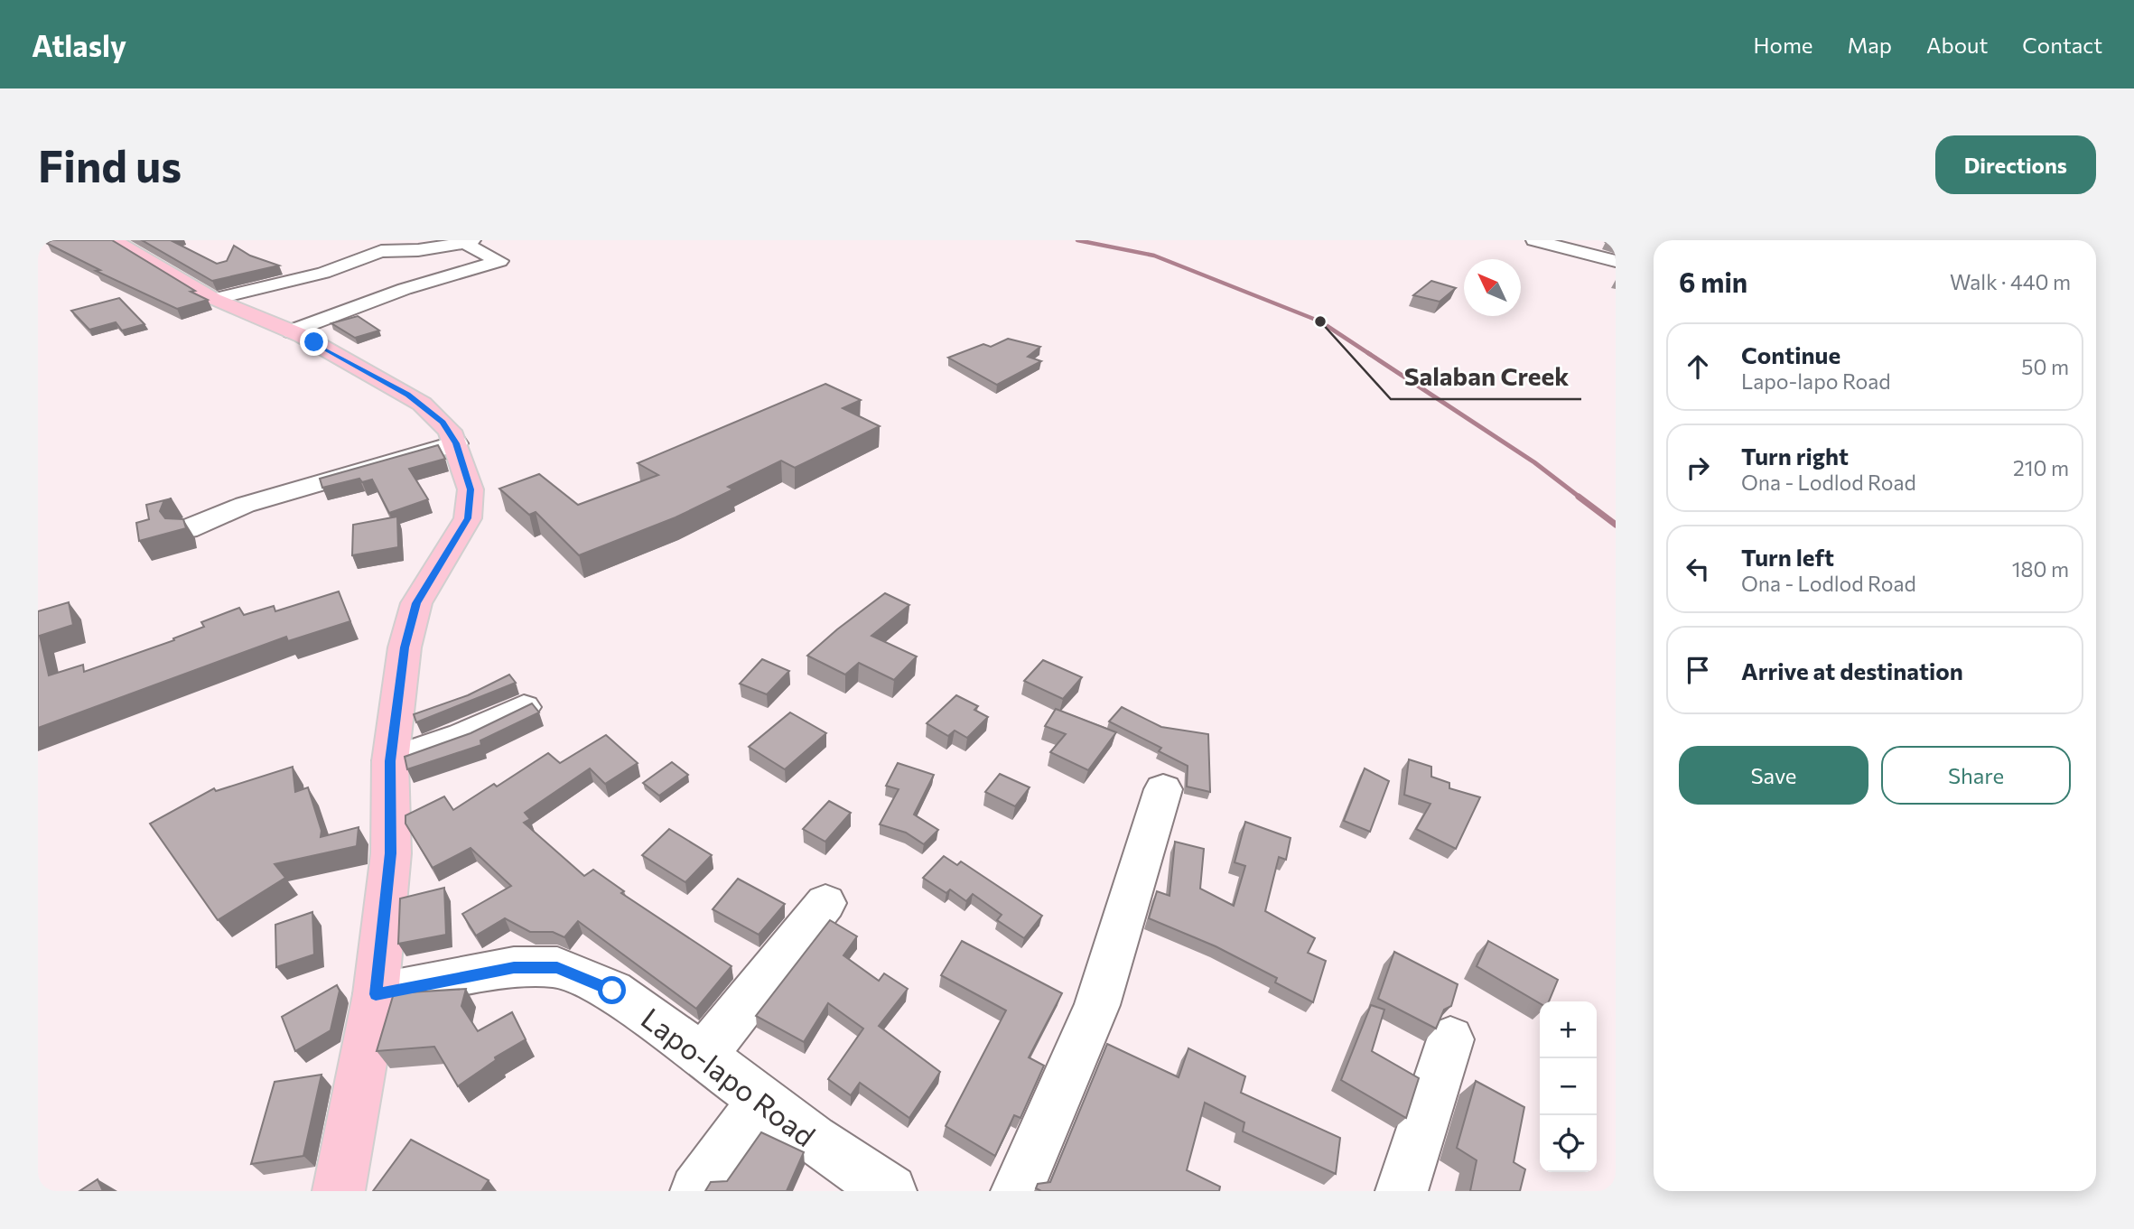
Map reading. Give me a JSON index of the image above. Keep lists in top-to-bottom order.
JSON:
{
  "streets": {
    "street": ["Lapo-lapo Road"]
  },
  "places": ["Salaban Creek"],
  "north": "top left",
  "page": {
    "header": "Atlasly",
    "nav": [
      "Home",
      "Map",
      "About",
      "Contact"
    ],
    "buttons": [
      "Directions",
      ["Save", "Share"]
    ],
    "title": "Find us",
    "heading": ["6 min", "Walk · 440 m"],
    "list": [
      ["Continue", "Lapo-lapo Road", "50 m"],
      ["Turn right", "Ona - Lodlod Road", "210 m"],
      ["Turn left", "Ona - Lodlod Road", "180 m"],
      "Arrive at destination"
    ],
    "map_buttons": ["+", "−"]
  }
}
